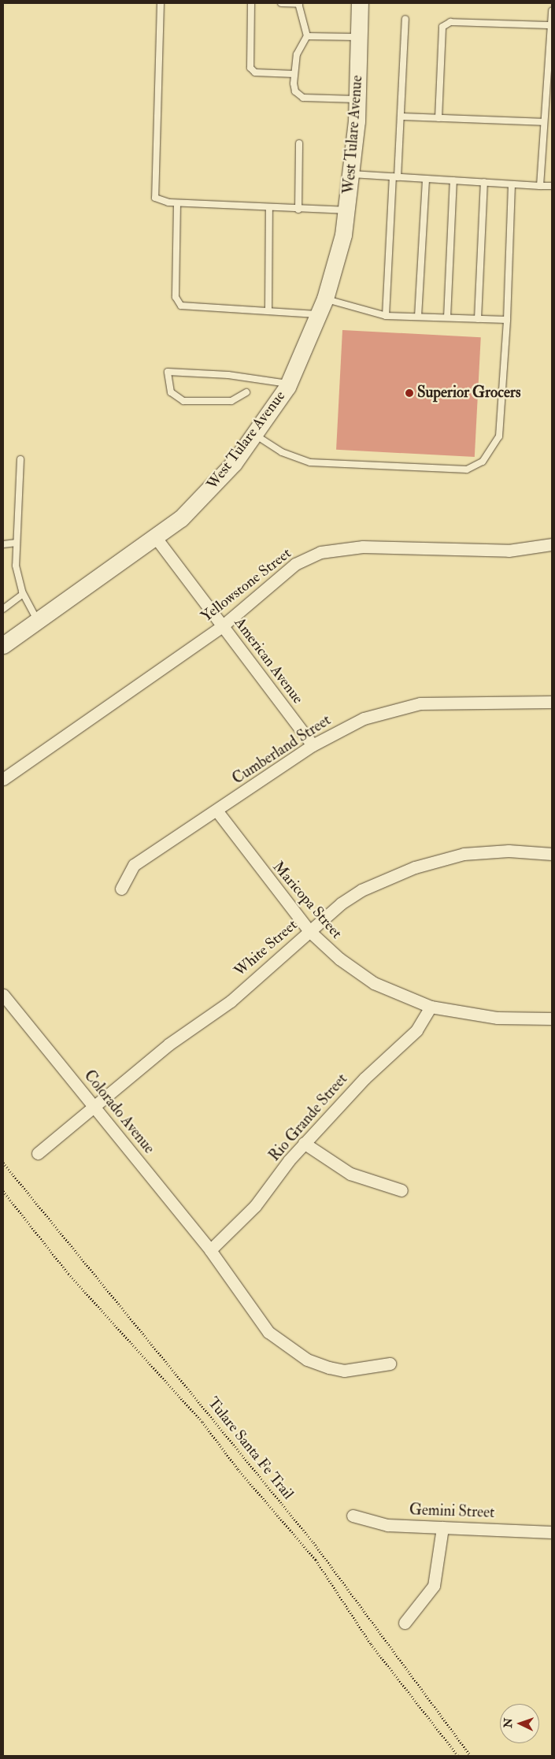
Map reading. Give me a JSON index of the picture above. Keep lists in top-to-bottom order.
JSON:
{
  "streets": {
    "main road": ["West Tulare Avenue"],
    "street": [
      "Yellowstone Street",
      "American Avenue",
      "Cumberland Street",
      "Maricopa Street",
      "White Street",
      "Colorado Avenue",
      "Rio Grande Street",
      "Gemini Street"
    ],
    "path": ["Tulare Santa Fe Trail"]
  },
  "crossings": [
    ["West Tulare Avenue", "American Avenue"],
    ["Yellowstone Street", "American Avenue"],
    ["American Avenue", "Cumberland Street"],
    ["Cumberland Street", "Maricopa Street"],
    ["Maricopa Street", "White Street"],
    ["Maricopa Street", "Rio Grande Street"],
    ["White Street", "Colorado Avenue"],
    ["Colorado Avenue", "Rio Grande Street"]
  ],
  "places": ["Superior Grocers"],
  "north": "left"
}
